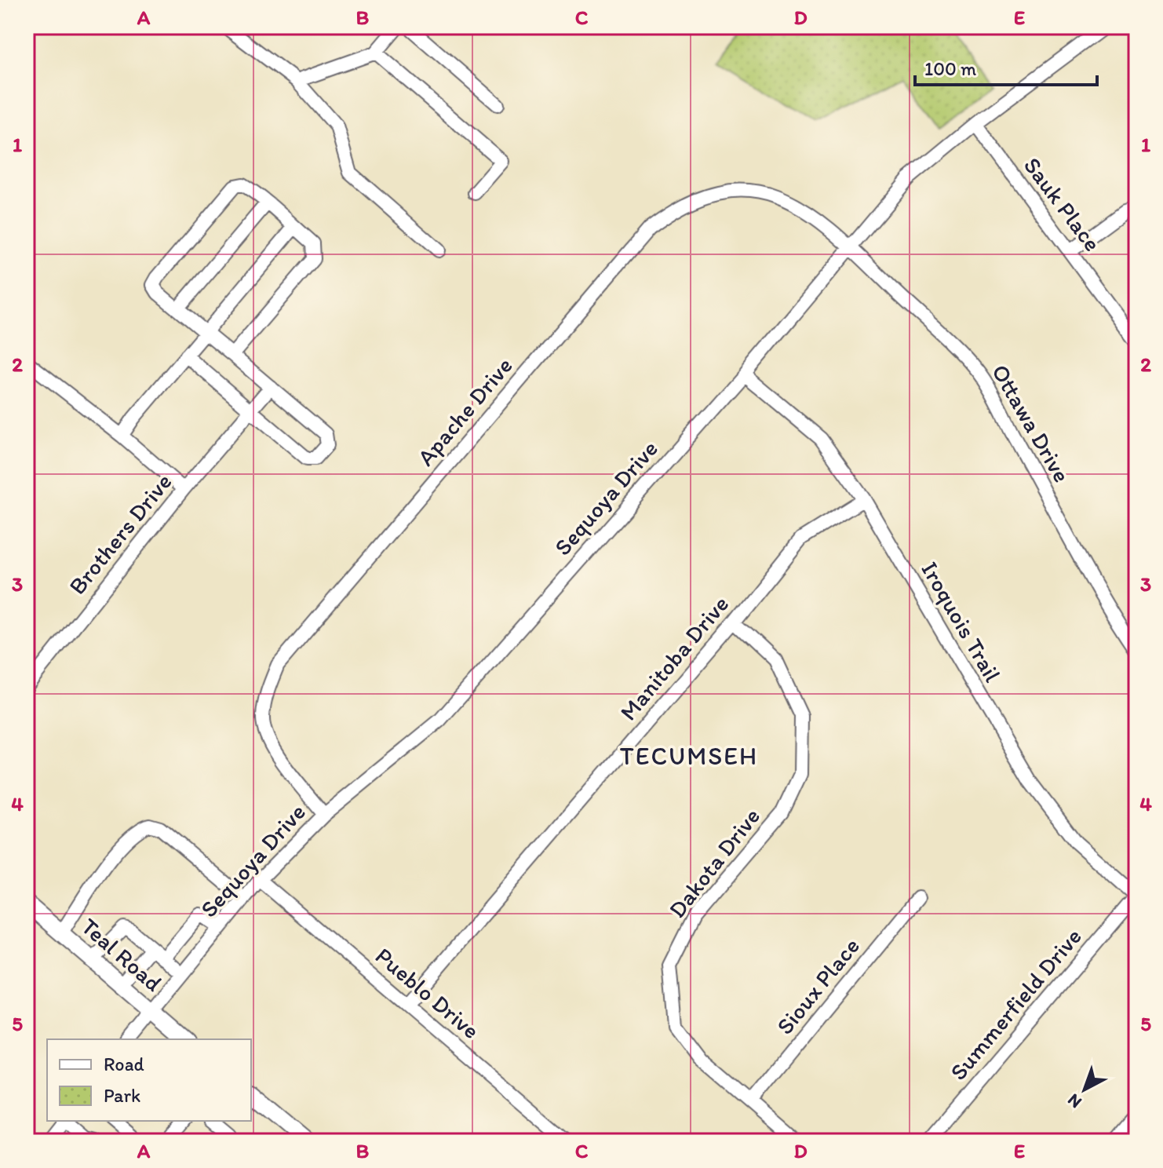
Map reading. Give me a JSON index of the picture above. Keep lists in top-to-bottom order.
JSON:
{
  "streets": {
    "main road": ["Teal Road"],
    "street": [
      "Sauk Place",
      "Apache Drive",
      "Ottawa Drive",
      "Sequoya Drive",
      "Brothers Drive",
      "Iroquois Trail",
      "Manitoba Drive",
      "Dakota Drive",
      "Sioux Place",
      "Pueblo Drive",
      "Summerfield Drive"
    ]
  },
  "crossings": [
    ["Sauk Place", "Sequoya Drive"],
    ["Apache Drive", "Ottawa Drive"],
    ["Apache Drive", "Sequoya Drive"],
    ["Ottawa Drive", "Sequoya Drive"],
    ["Sequoya Drive", "Iroquois Trail"],
    ["Sequoya Drive", "Teal Road"],
    ["Sequoya Drive", "Pueblo Drive"],
    ["Iroquois Trail", "Manitoba Drive"],
    ["Iroquois Trail", "Summerfield Drive"],
    ["Manitoba Drive", "Dakota Drive"],
    ["Manitoba Drive", "Pueblo Drive"],
    ["Dakota Drive", "Sioux Place"]
  ],
  "districts": ["TECUMSEH"],
  "legend": ["Road", "Park"],
  "scale_bar": "100 m",
  "north": "bottom left",
  "grid": {
    "columns": [
      "A",
      "B",
      "C",
      "D",
      "E"
    ],
    "rows": [
      "1",
      "2",
      "3",
      "4",
      "5"
    ]
  }
}
